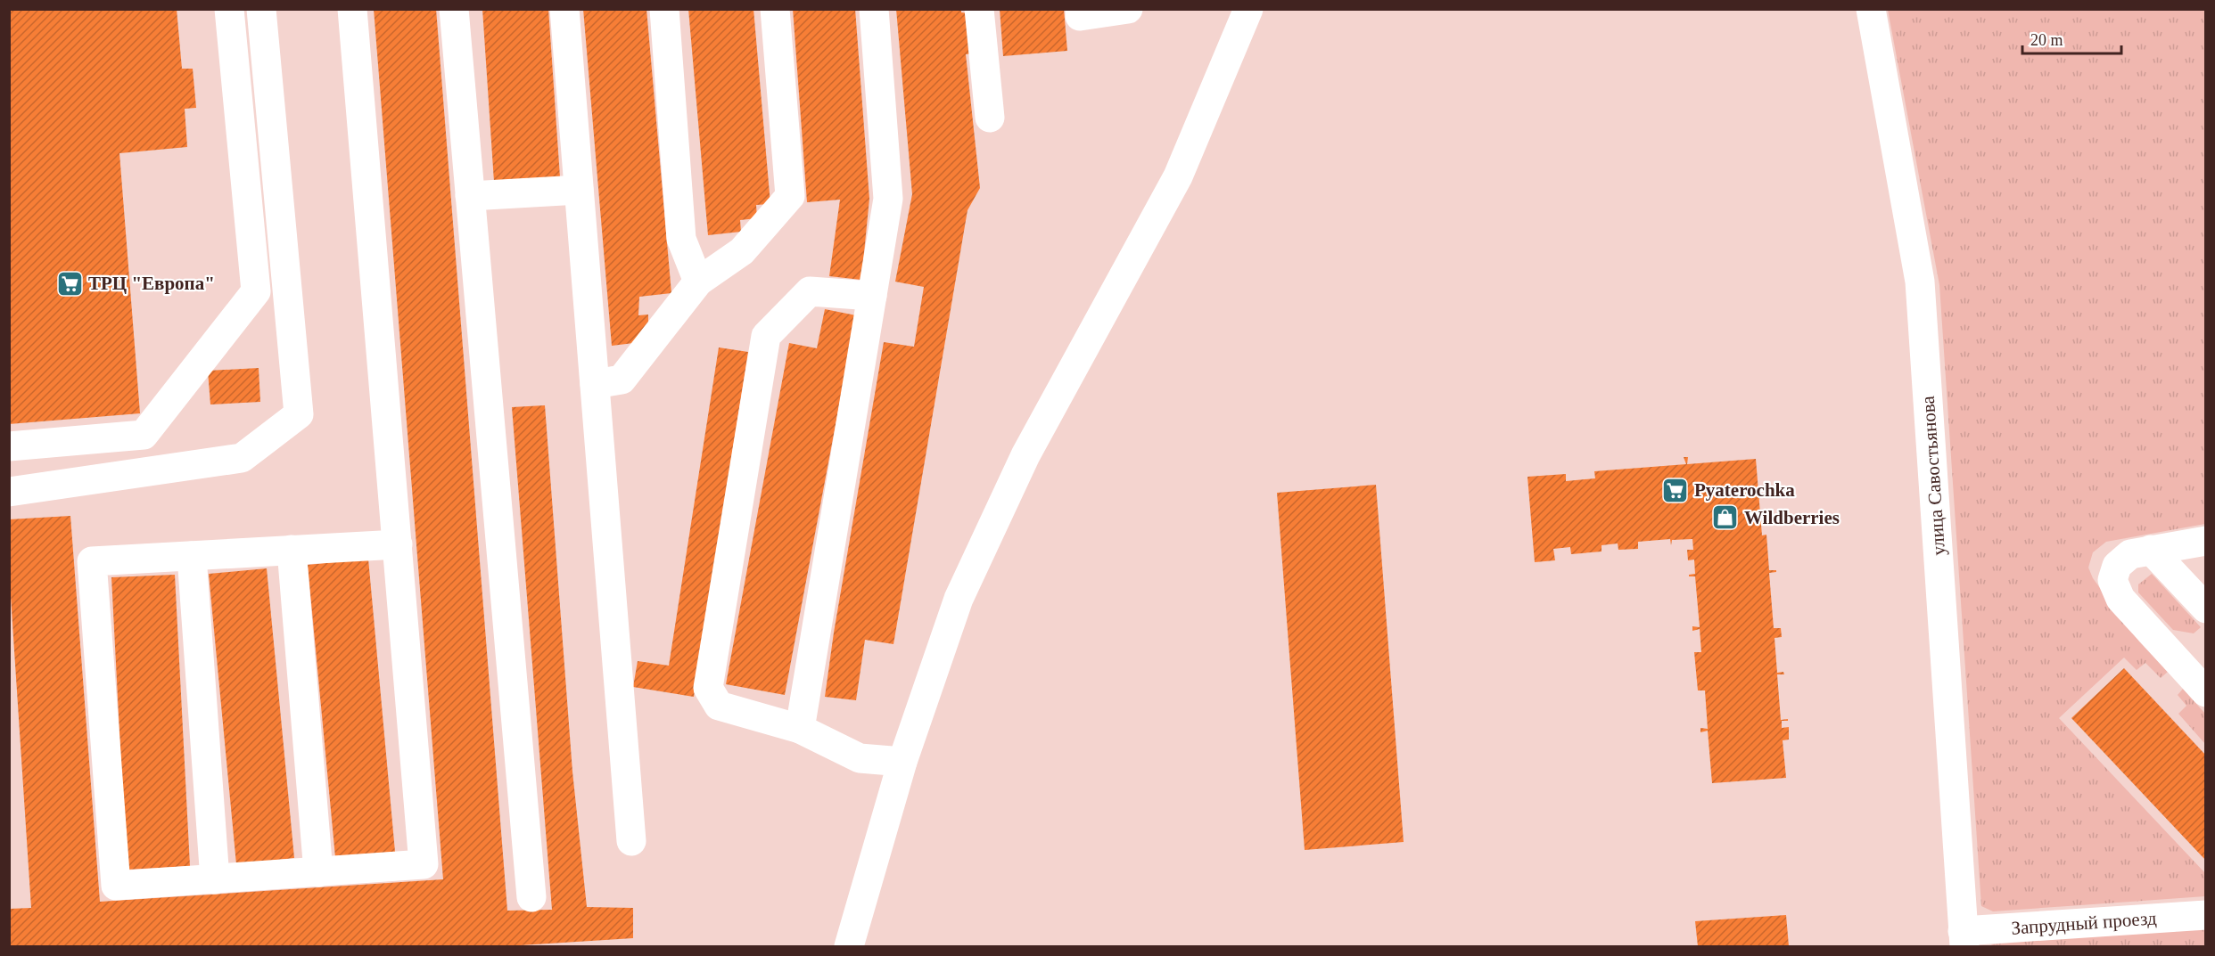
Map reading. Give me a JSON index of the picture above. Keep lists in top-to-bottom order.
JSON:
{
  "streets": {
    "street": ["улица Савостьянова", "Запрудный проезд"]
  },
  "crossings": [
    ["улица Савостьянова", "Запрудный проезд"]
  ],
  "places": {
    "supermarket": ["ТРЦ \"Европа\"", "Pyaterochka"],
    "shop": ["Wildberries"]
  },
  "scale_bar": "20 m"
}
